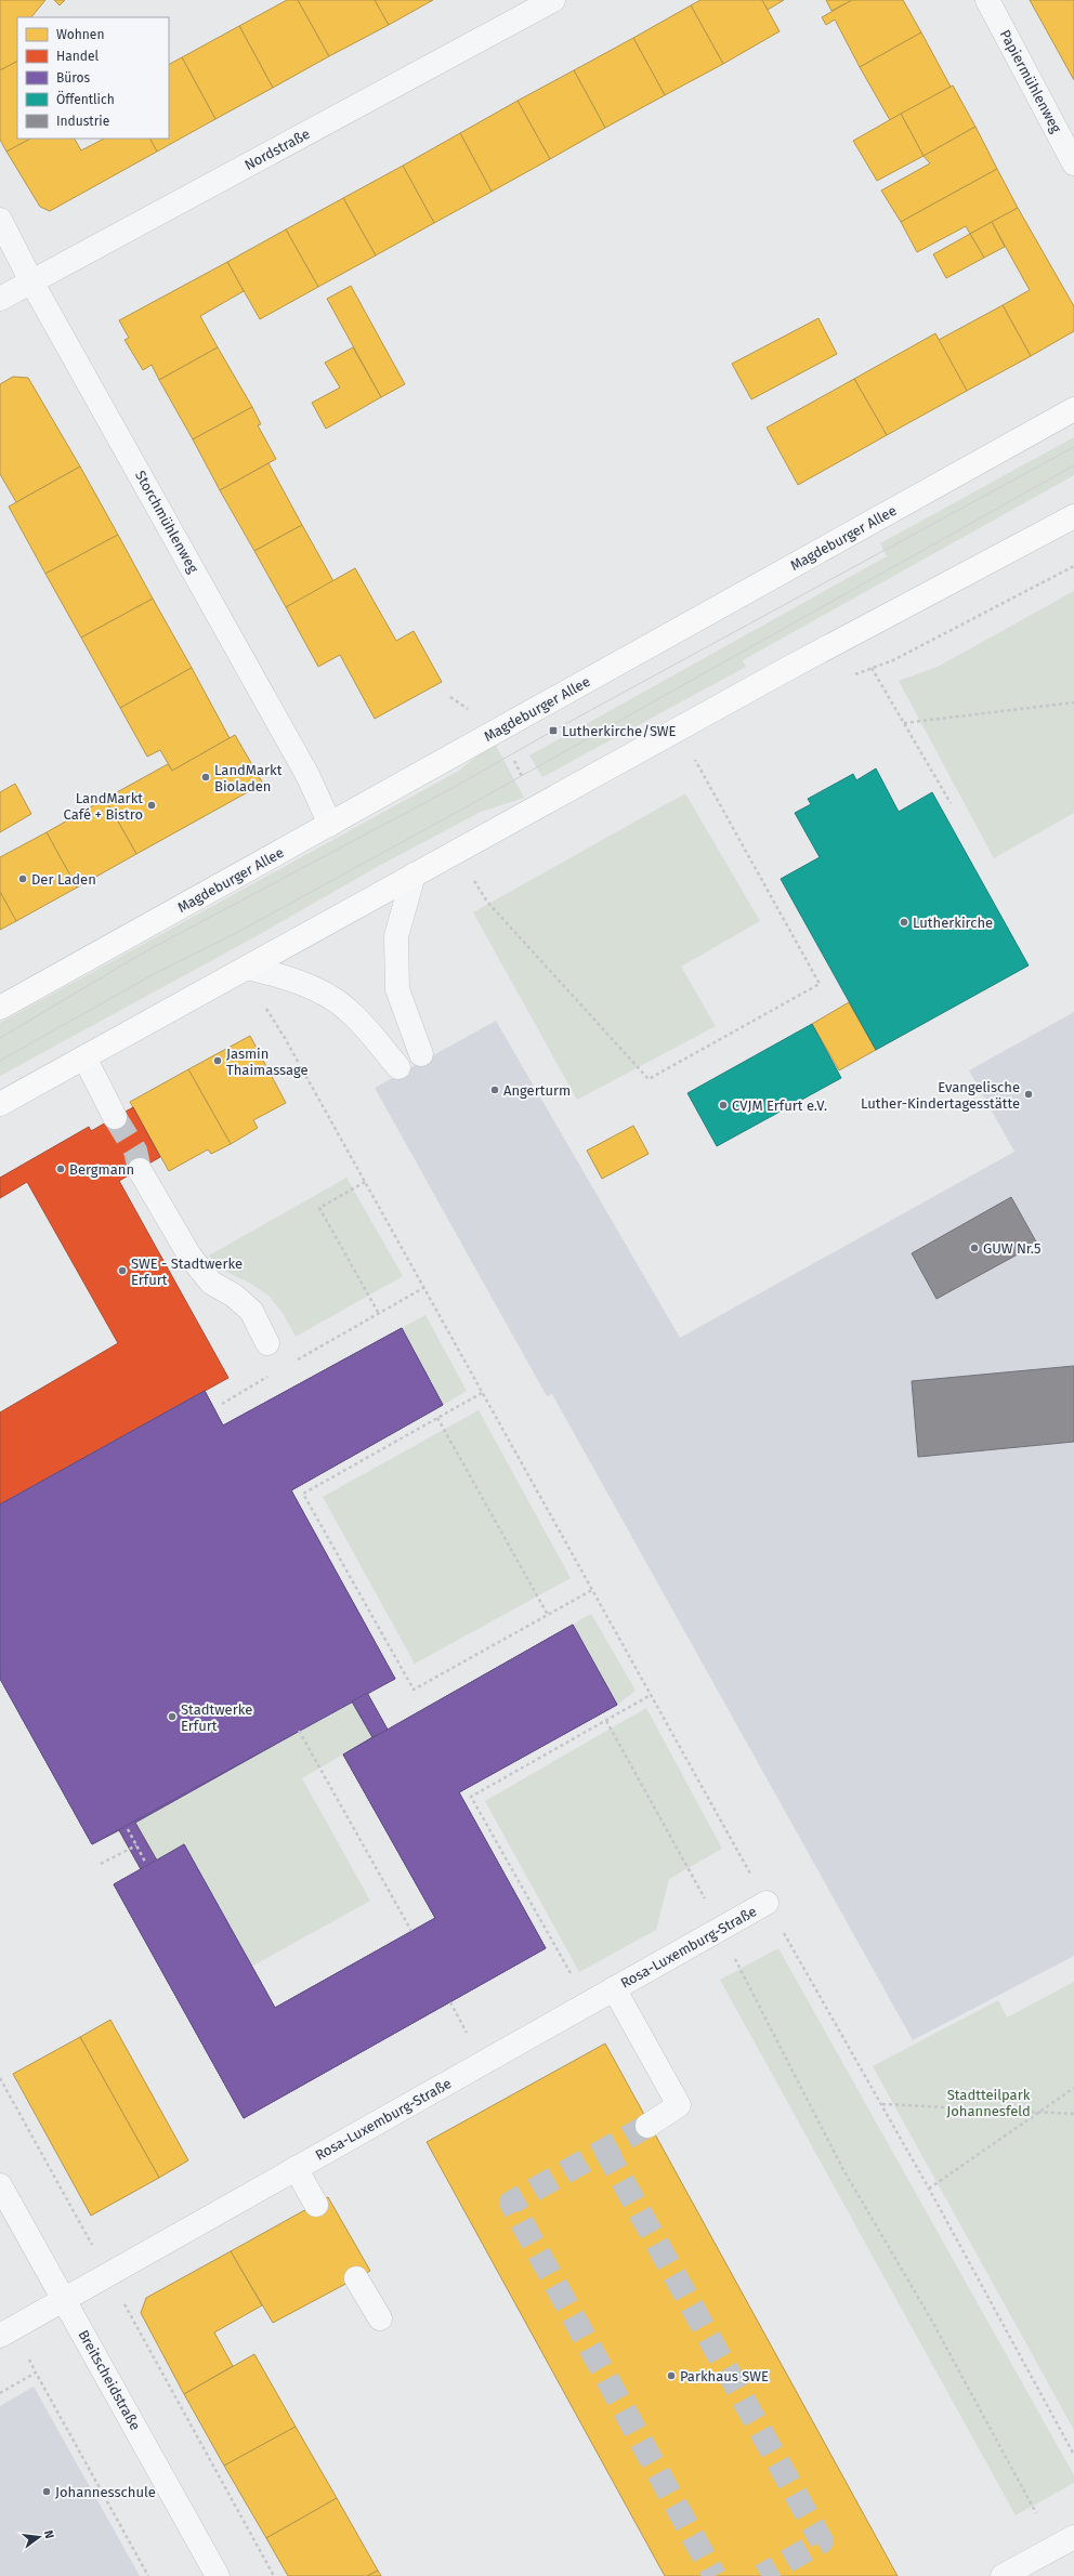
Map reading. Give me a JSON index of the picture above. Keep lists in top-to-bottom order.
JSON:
{
  "streets": {
    "main road": ["Magdeburger Allee"],
    "street": [
      "Papiermühlenweg",
      "Nordstraße",
      "Storchmühlenweg",
      "Rosa-Luxemburg-Straße",
      "Breitscheidstraße"
    ]
  },
  "crossings": [
    ["Nordstraße", "Storchmühlenweg"],
    ["Storchmühlenweg", "Magdeburger Allee"],
    ["Rosa-Luxemburg-Straße", "Breitscheidstraße"]
  ],
  "parks": ["Stadtteilpark Johannesfeld"],
  "places": {
    "transit": ["Lutherkirche/SWE"],
    "other": [
      "LandMarkt Bioladen",
      "LandMarkt Café + Bistro",
      "Der Laden",
      "Lutherkirche",
      "Jasmin Thaimassage",
      "Angerturm",
      "Evangelische Luther-Kindertagesstätte",
      "CVJM Erfurt e.V.",
      "Bergmann",
      "GUW Nr.5",
      "SWE - Stadtwerke Erfurt",
      "Stadtwerke Erfurt",
      "Parkhaus SWE",
      "Johannesschule"
    ]
  },
  "legend": [
    "Wohnen",
    "Handel",
    "Büros",
    "Öffentlich",
    "Industrie"
  ],
  "north": "right"
}
